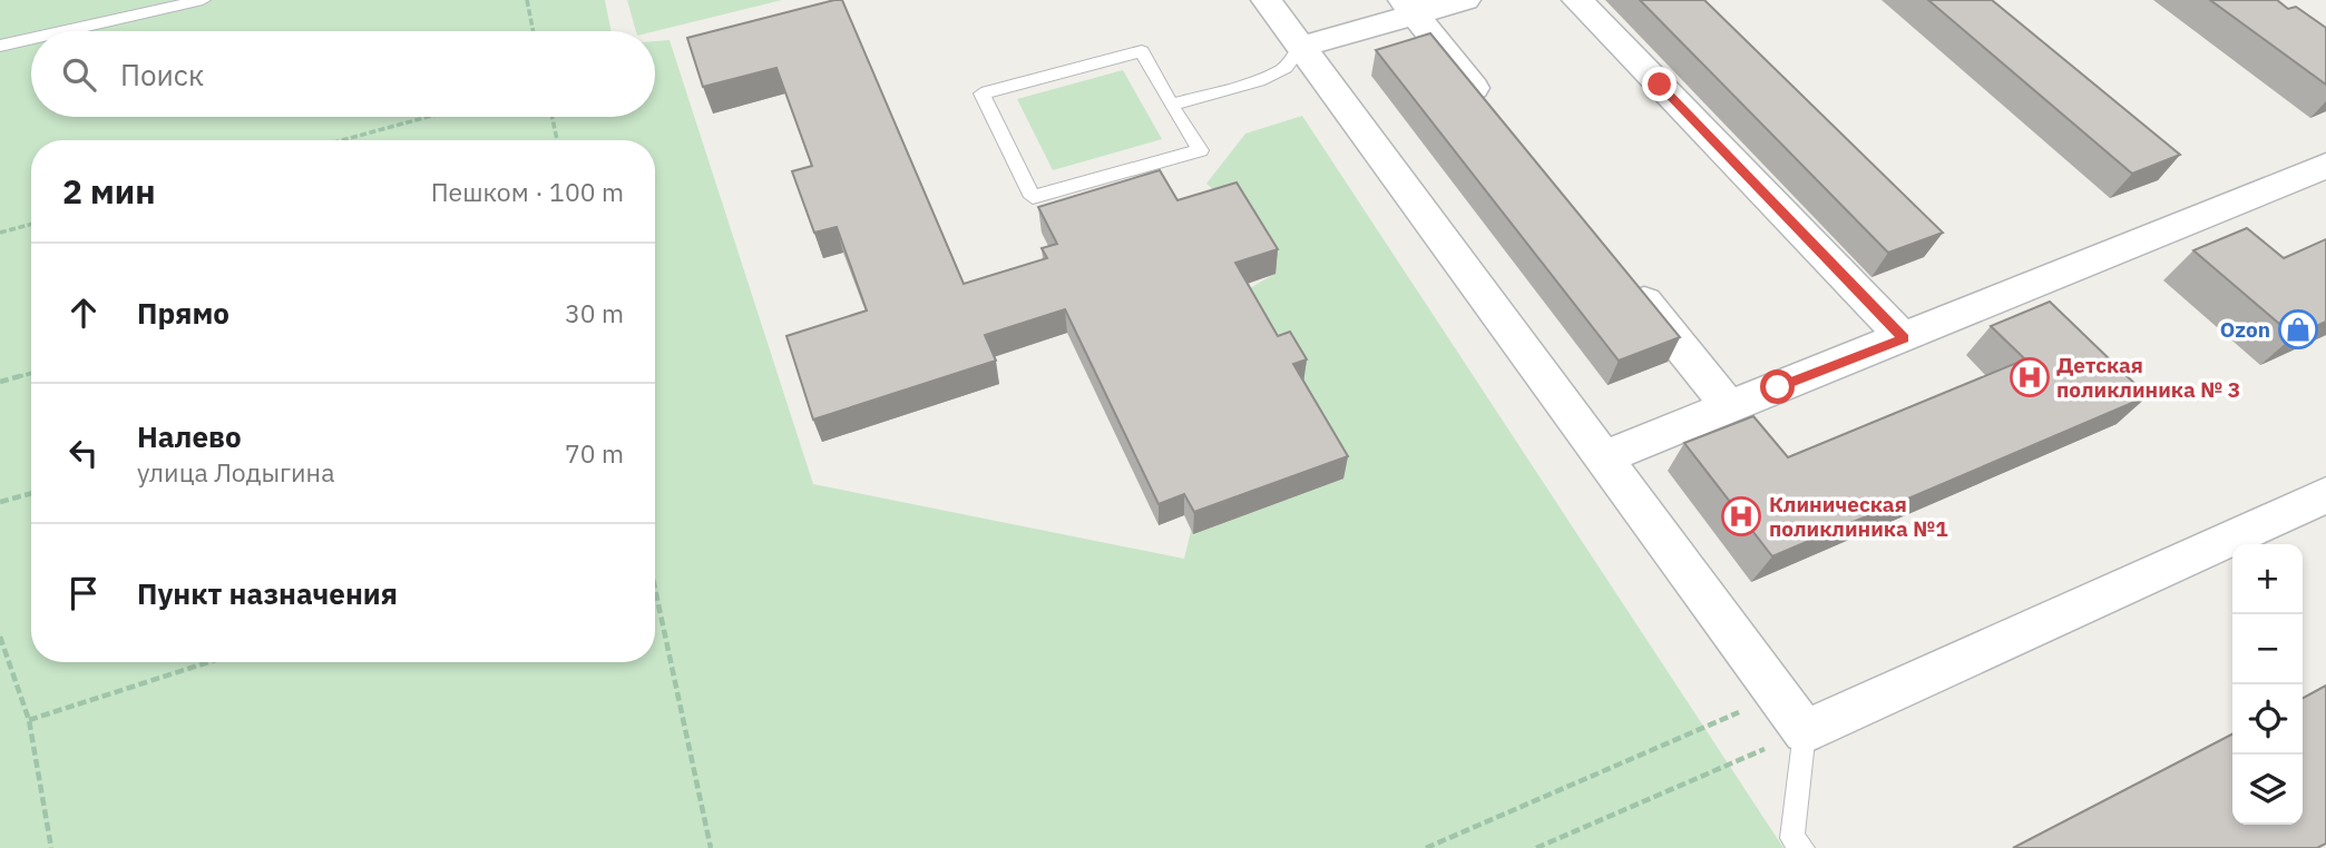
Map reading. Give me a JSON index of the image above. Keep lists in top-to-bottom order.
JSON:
{
  "places": {
    "shop": ["Ozon"],
    "hospital": ["Детская поликлиника № 3", "Клиническая поликлиника №1"]
  },
  "page": {
    "search": "Поиск",
    "heading": ["2 мин", "Пешком · 100 m"],
    "list": [
      ["Прямо", "30 m"],
      ["Налево", "улица Лодыгина", "70 m"],
      "Пункт назначения"
    ],
    "map_buttons": ["+", "−"]
  }
}
